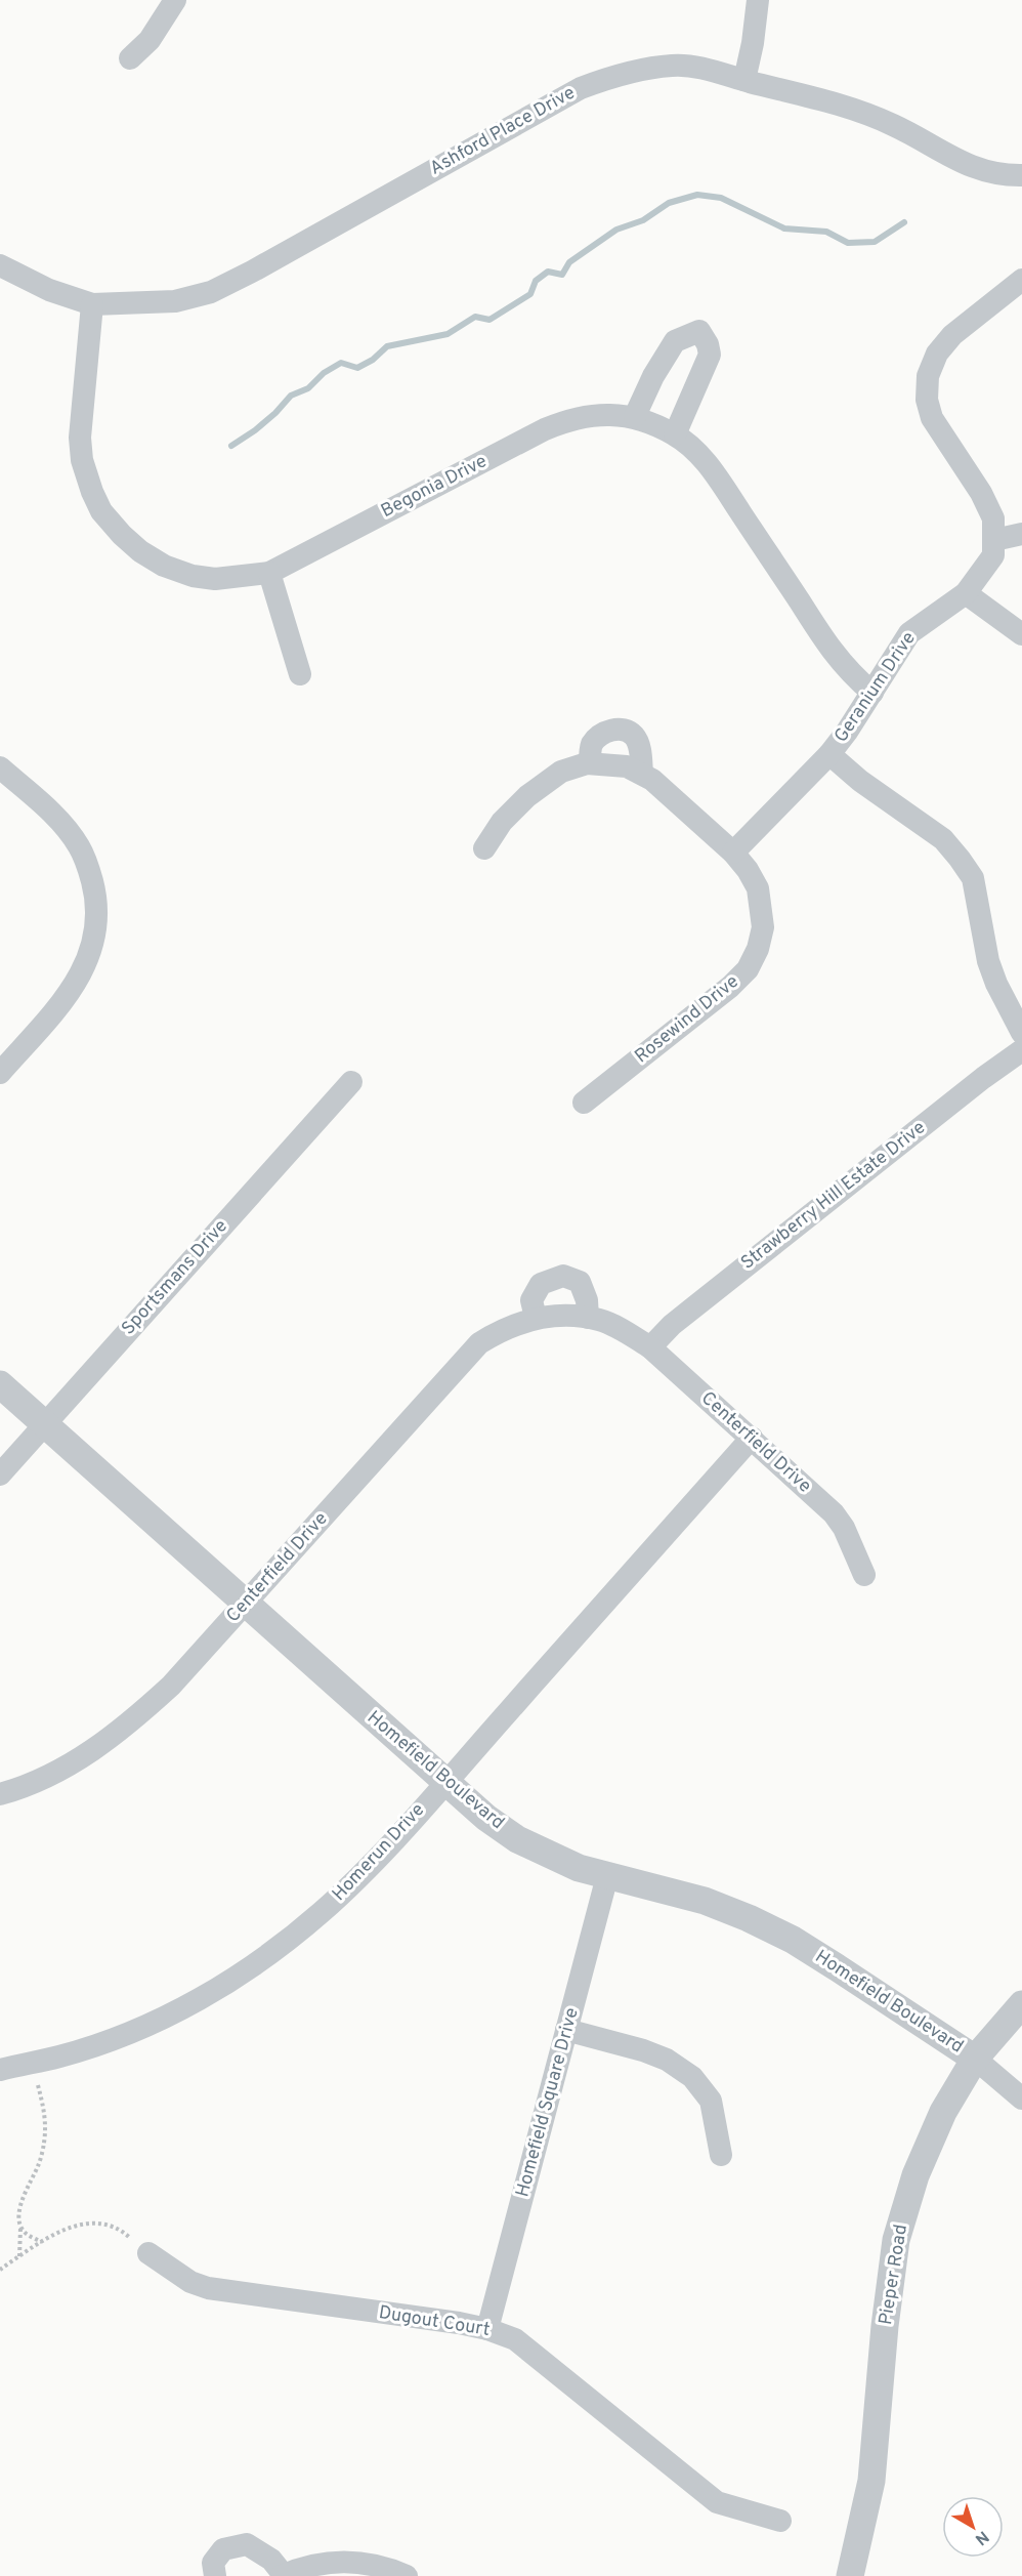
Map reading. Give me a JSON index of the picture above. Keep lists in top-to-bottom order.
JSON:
{
  "streets": {
    "street": [
      "Ashford Place Drive",
      "Begonia Drive",
      "Geranium Drive",
      "Rosewind Drive",
      "Strawberry Hill Estate Drive",
      "Sportsmans Drive",
      "Centerfield Drive",
      "Homefield Boulevard",
      "Homerun Drive",
      "Homefield Square Drive",
      "Pieper Road",
      "Dugout Court"
    ]
  },
  "crossings": [
    ["Ashford Place Drive", "Begonia Drive"],
    ["Begonia Drive", "Geranium Drive"],
    ["Geranium Drive", "Rosewind Drive"],
    ["Strawberry Hill Estate Drive", "Centerfield Drive"],
    ["Sportsmans Drive", "Homefield Boulevard"],
    ["Centerfield Drive", "Homefield Boulevard"],
    ["Centerfield Drive", "Homerun Drive"],
    ["Homefield Boulevard", "Homerun Drive"],
    ["Homefield Boulevard", "Homefield Square Drive"],
    ["Homefield Boulevard", "Pieper Road"],
    ["Homefield Square Drive", "Dugout Court"]
  ],
  "north": "bottom right"
}
